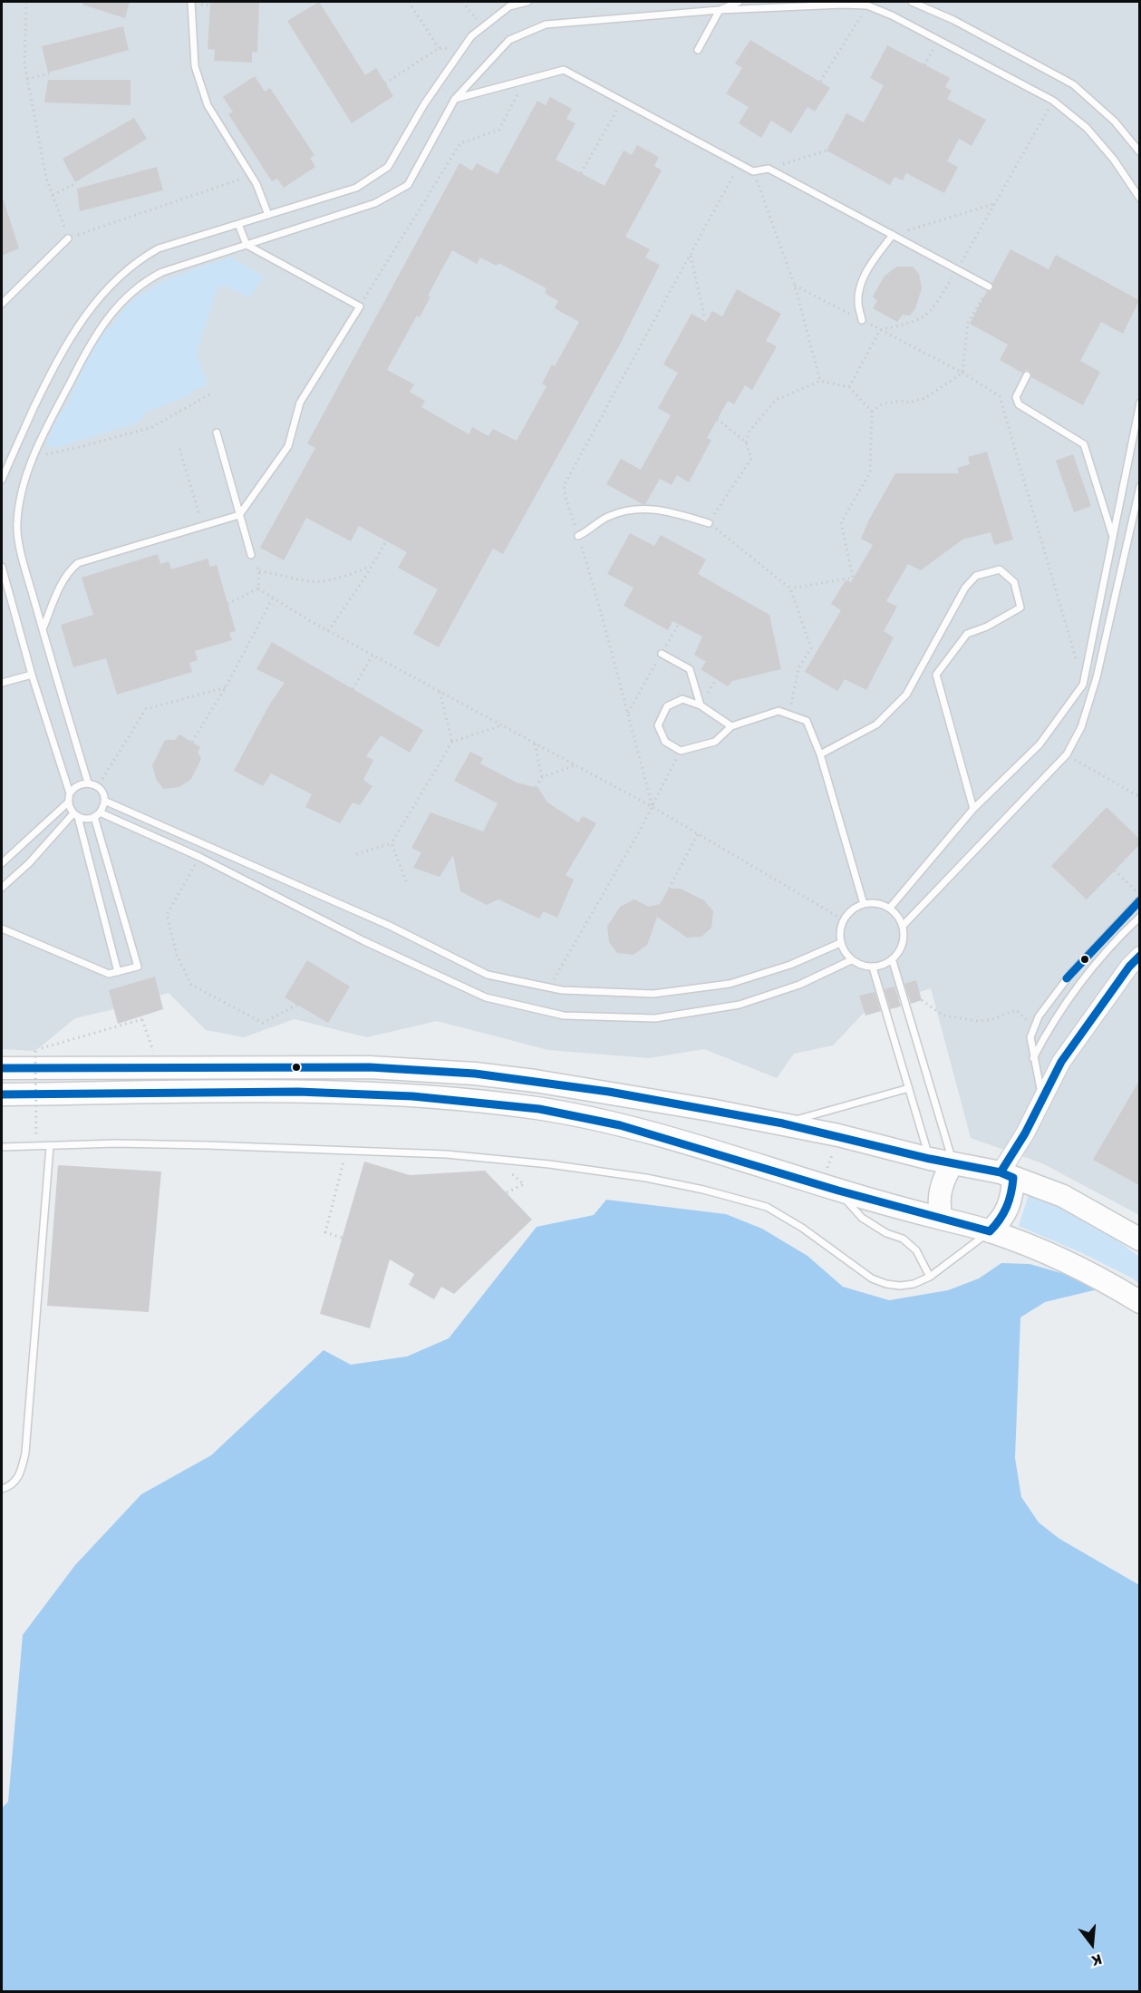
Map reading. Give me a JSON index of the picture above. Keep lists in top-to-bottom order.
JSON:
{
  "north": "bottom"
}
